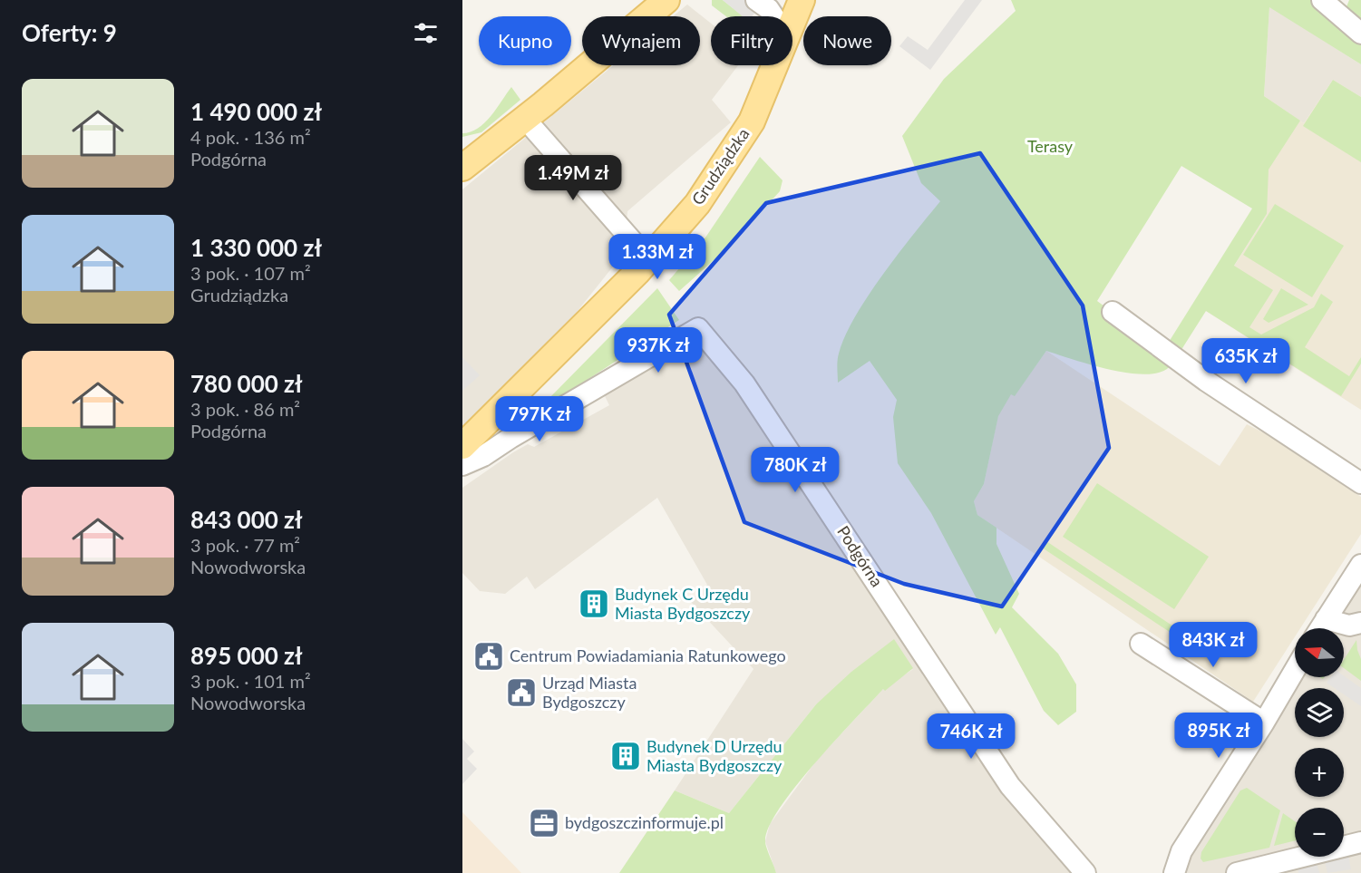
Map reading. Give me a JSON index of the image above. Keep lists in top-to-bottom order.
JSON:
{
  "streets": {
    "main road": ["Grudziądzka"],
    "street": ["Podgórna"]
  },
  "parks": ["Terasy"],
  "places": {
    "building": ["Budynek C Urzędu Miasta Bydgoszczy", "Budynek D Urzędu Miasta Bydgoszczy"],
    "public building": ["Centrum Powiadamiania Ratunkowego", "Urząd Miasta Bydgoszczy"],
    "office": ["bydgoszczinformuje.pl"]
  },
  "north": "left",
  "page": {
    "heading": "Oferty: 9",
    "chip": [
      "Kupno",
      "Wynajem",
      "Filtry",
      "Nowe"
    ],
    "list": [
      {
        "name": "1 490 000 zł",
        "note": "4 pok. · 136 m² · Podgórna"
      },
      {
        "name": "1 330 000 zł",
        "note": "3 pok. · 107 m² · Grudziądzka"
      },
      {
        "name": "780 000 zł",
        "note": "3 pok. · 86 m² · Podgórna"
      },
      {
        "name": "843 000 zł",
        "note": "3 pok. · 77 m² · Nowodworska"
      },
      {
        "name": "895 000 zł",
        "note": "3 pok. · 101 m² · Nowodworska"
      }
    ],
    "price": [
      "1.49M zł",
      "1.33M zł",
      "937K zł",
      "635K zł",
      "797K zł",
      "780K zł",
      "843K zł",
      "895K zł",
      "746K zł"
    ],
    "map_buttons": ["+", "−"]
  }
}
